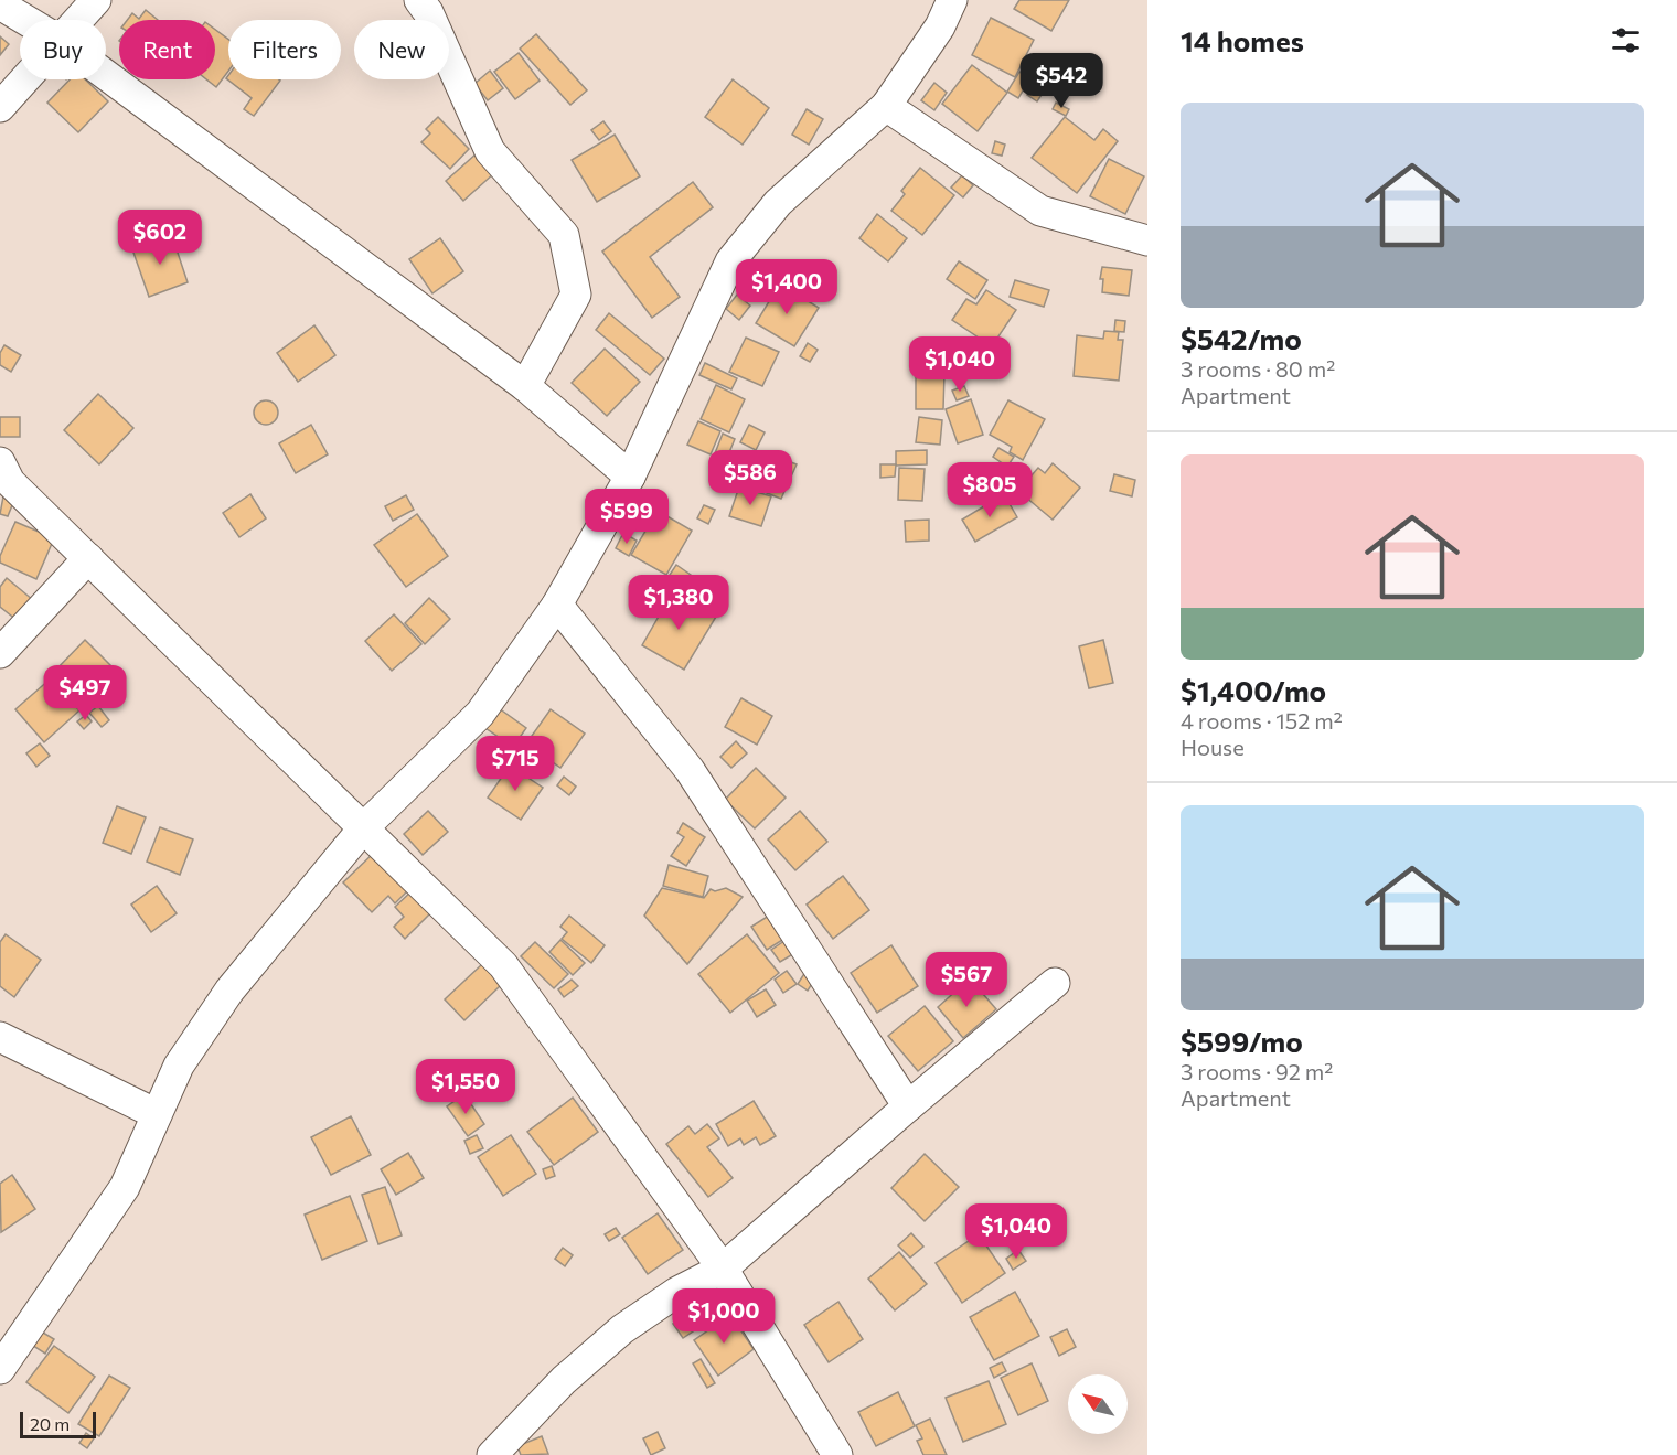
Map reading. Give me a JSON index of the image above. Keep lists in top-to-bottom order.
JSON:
{
  "scale_bar": "20 m",
  "north": "top left",
  "page": {
    "heading": "14 homes",
    "chip": [
      "Buy",
      "Rent",
      "Filters",
      "New"
    ],
    "price": [
      "$542",
      "$602",
      "$1,400",
      "$1,040",
      "$586",
      "$805",
      "$599",
      "$1,380",
      "$497",
      "$715",
      "$567",
      "$1,550",
      "$1,040",
      "$1,000"
    ],
    "list": [
      {
        "name": "$542/mo",
        "note": "3 rooms · 80 m² · Apartment"
      },
      {
        "name": "$1,400/mo",
        "note": "4 rooms · 152 m² · House"
      },
      {
        "name": "$599/mo",
        "note": "3 rooms · 92 m² · Apartment"
      }
    ],
    "scale": "20 m"
  }
}
